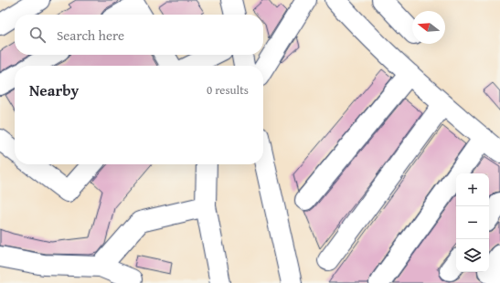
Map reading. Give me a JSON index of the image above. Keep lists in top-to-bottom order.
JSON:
{
  "north": "left",
  "page": {
    "search": "Search here",
    "heading": ["Nearby", "0 results"],
    "map_buttons": ["+", "−"]
  }
}
